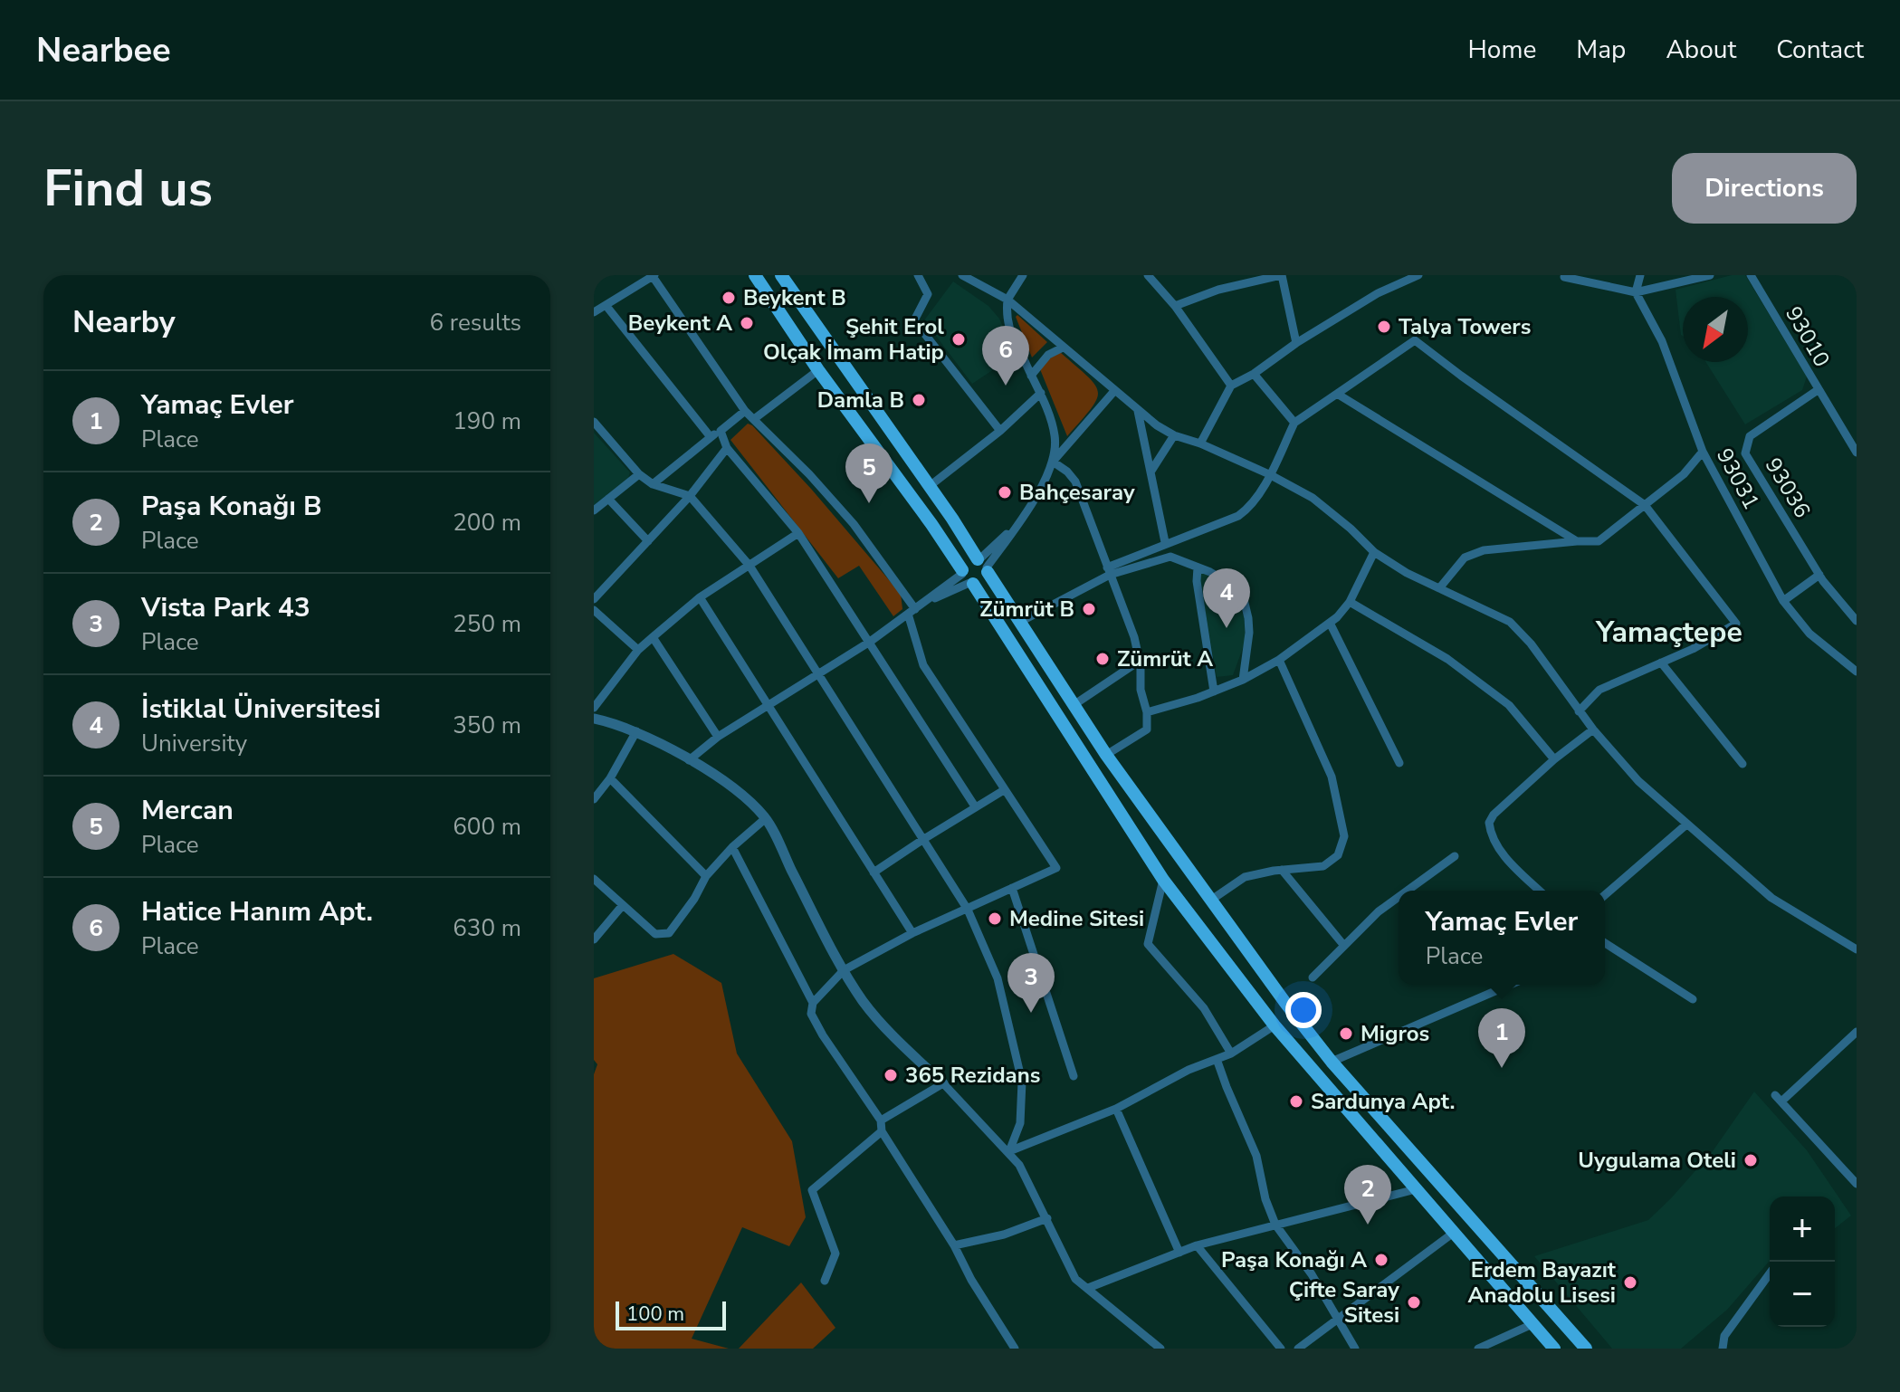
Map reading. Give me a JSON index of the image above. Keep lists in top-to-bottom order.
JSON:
{
  "streets": {
    "street": ["93010", "93031", "93036"]
  },
  "crossings": [
    ["93010", "93036"]
  ],
  "districts": ["Yamaçtepe"],
  "places": [
    "Beykent B",
    "Beykent A",
    "Talya Towers",
    "Şehit Erol Olçak İmam Hatip",
    "Damla B",
    "Bahçesaray",
    "Zümrüt B",
    "Zümrüt A",
    "Medine Sitesi",
    "Migros",
    "365 Rezidans",
    "Sardunya Apt.",
    "Uygulama Oteli",
    "Paşa Konağı A",
    "Erdem Bayazıt Anadolu Lisesi",
    "Çifte Saray Sitesi"
  ],
  "scale_bar": "100 m",
  "north": "bottom left",
  "page": {
    "header": "Nearbee",
    "nav": [
      "Home",
      "Map",
      "About",
      "Contact"
    ],
    "buttons": "Directions",
    "title": "Find us",
    "heading": ["Nearby", "6 results"],
    "pins": [
      "6",
      "5",
      "4",
      "3",
      "1",
      "2"
    ],
    "list": [
      {
        "mark": "1",
        "name": "Yamaç Evler",
        "note": "Place",
        "value": "190 m"
      },
      {
        "mark": "2",
        "name": "Paşa Konağı B",
        "note": "Place",
        "value": "200 m"
      },
      {
        "mark": "3",
        "name": "Vista Park 43",
        "note": "Place",
        "value": "250 m"
      },
      {
        "mark": "4",
        "name": "İstiklal Üniversitesi",
        "note": "University",
        "value": "350 m"
      },
      {
        "mark": "5",
        "name": "Mercan",
        "note": "Place",
        "value": "600 m"
      },
      {
        "mark": "6",
        "name": "Hatice Hanım Apt.",
        "note": "Place",
        "value": "630 m"
      }
    ],
    "popup": ["Yamaç Evler", "Place"],
    "map_buttons": ["+", "−"],
    "scale": "100 m"
  }
}
